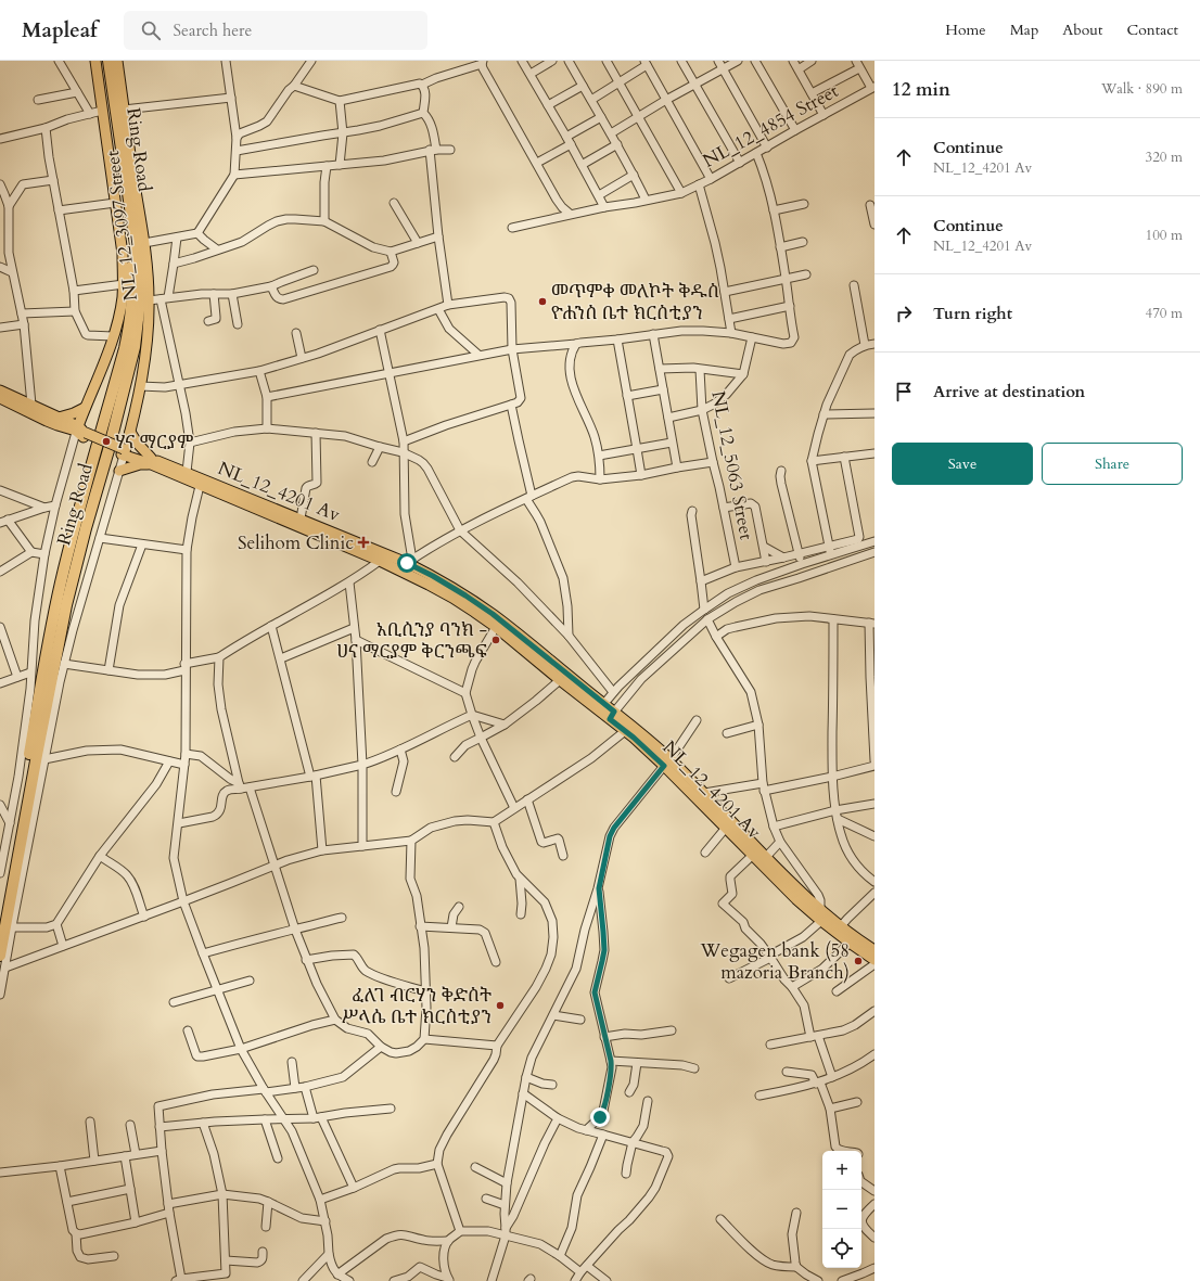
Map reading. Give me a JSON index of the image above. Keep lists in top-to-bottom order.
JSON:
{
  "streets": {
    "highway": ["Ring Road"],
    "main road": ["NL_12_3097 Street", "NL_12_4201 Av"],
    "street": ["NL_12_4854 Street", "NL_12_5063 Street"]
  },
  "places": {
    "other": [
      "መጥምቀ መለኮት ቅዱስ ዮሐንስ ቤተ ክርስቲያን",
      "ሃና ማርያም",
      "አቢሲንያ ባንክ - ሀና ማርያም ቅርንጫፍ",
      "Wegagen bank (58 mazoria Branch)",
      "ፈለገ ብርሃን ቅድስት ሥላሴ ቤተ ክርስቲያን"
    ],
    "health": ["Selihom Clinic"]
  },
  "page": {
    "header": "Mapleaf",
    "search": "Search here",
    "nav": [
      "Home",
      "Map",
      "About",
      "Contact"
    ],
    "heading": ["12 min", "Walk · 890 m"],
    "list": [
      ["Continue", "NL_12_4201 Av", "320 m"],
      ["Continue", "NL_12_4201 Av", "100 m"],
      ["Turn right", "470 m"],
      "Arrive at destination"
    ],
    "buttons": ["Save", "Share"],
    "map_buttons": ["+", "−"]
  }
}
